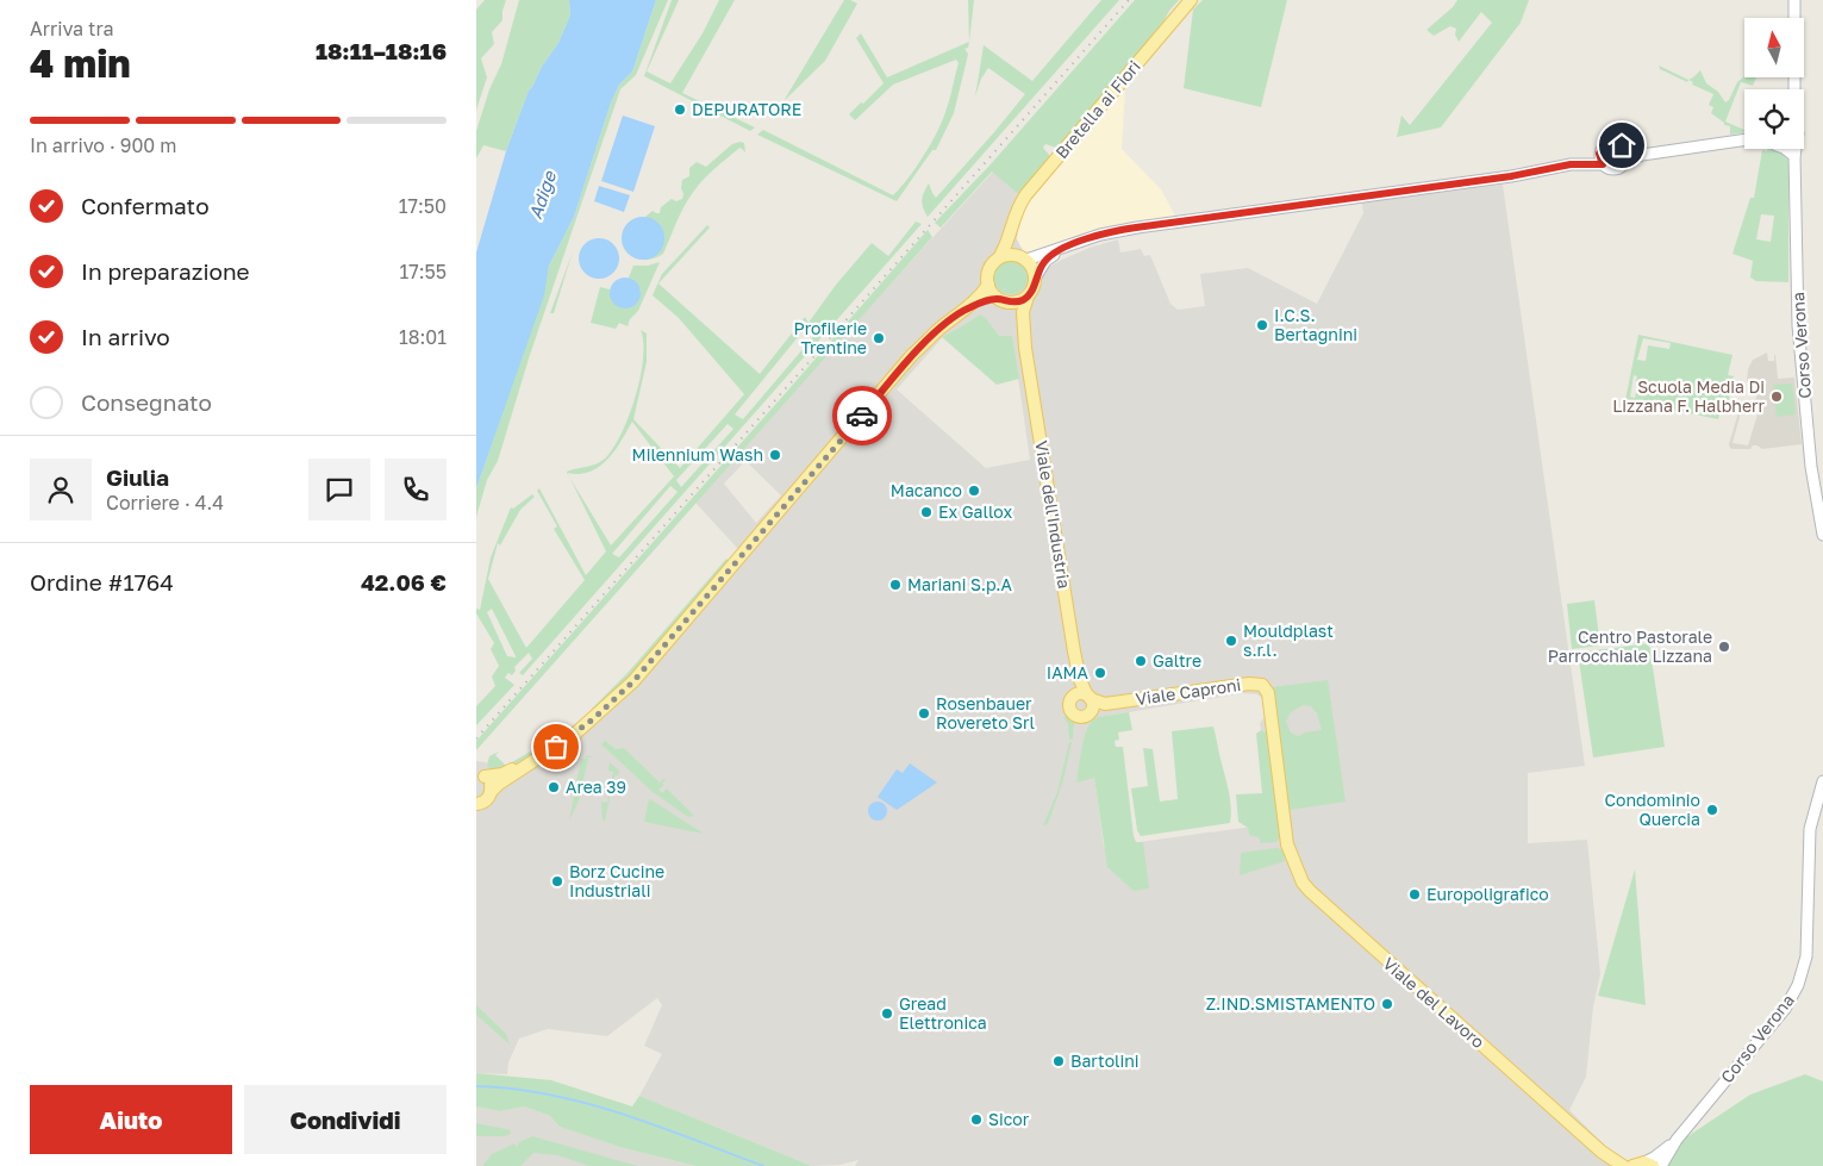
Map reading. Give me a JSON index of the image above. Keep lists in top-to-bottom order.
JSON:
{
  "streets": {
    "main road": [
      "Bretella ai Fiori",
      "Corso Verona",
      "Viale dell'Industria",
      "Viale Caproni",
      "Viale del Lavoro"
    ]
  },
  "crossings": [
    ["Bretella ai Fiori", "Viale dell'Industria"],
    ["Viale dell'Industria", "Viale Caproni"],
    ["Viale Caproni", "Viale del Lavoro"]
  ],
  "water": ["Adige"],
  "places": [
    "DEPURATORE",
    "I.C.S. Bertagnini",
    "Profilerie Trentine",
    "Scuola Media Di Lizzana F. Halbherr",
    "Milennium Wash",
    "Macanco",
    "Ex Gallox",
    "Mariani S.p.A",
    "Mouldplast s.r.l.",
    "Centro Pastorale Parrocchiale Lizzana",
    "Galtre",
    "IAMA",
    "Rosenbauer Rovereto Srl",
    "Area 39",
    "Condominio Quercia",
    "Borz Cucine Industriali",
    "Europoligrafico",
    "Z.IND.SMISTAMENTO",
    "Gread Elettronica",
    "Bartolini",
    "Sicor"
  ],
  "north": "top",
  "page": {
    "heading": ["4 min", "Arriva tra", "18:11–18:16"],
    "panel": [
      "Giulia",
      "Corriere · 4.4",
      "Ordine #1764",
      "42.06 €"
    ],
    "bar": "In arrivo · 900 m",
    "list": [
      ["Confermato", "17:50"],
      ["In preparazione", "17:55"],
      ["In arrivo", "18:01"],
      "Consegnato"
    ],
    "buttons": ["Aiuto", "Condividi"]
  }
}
